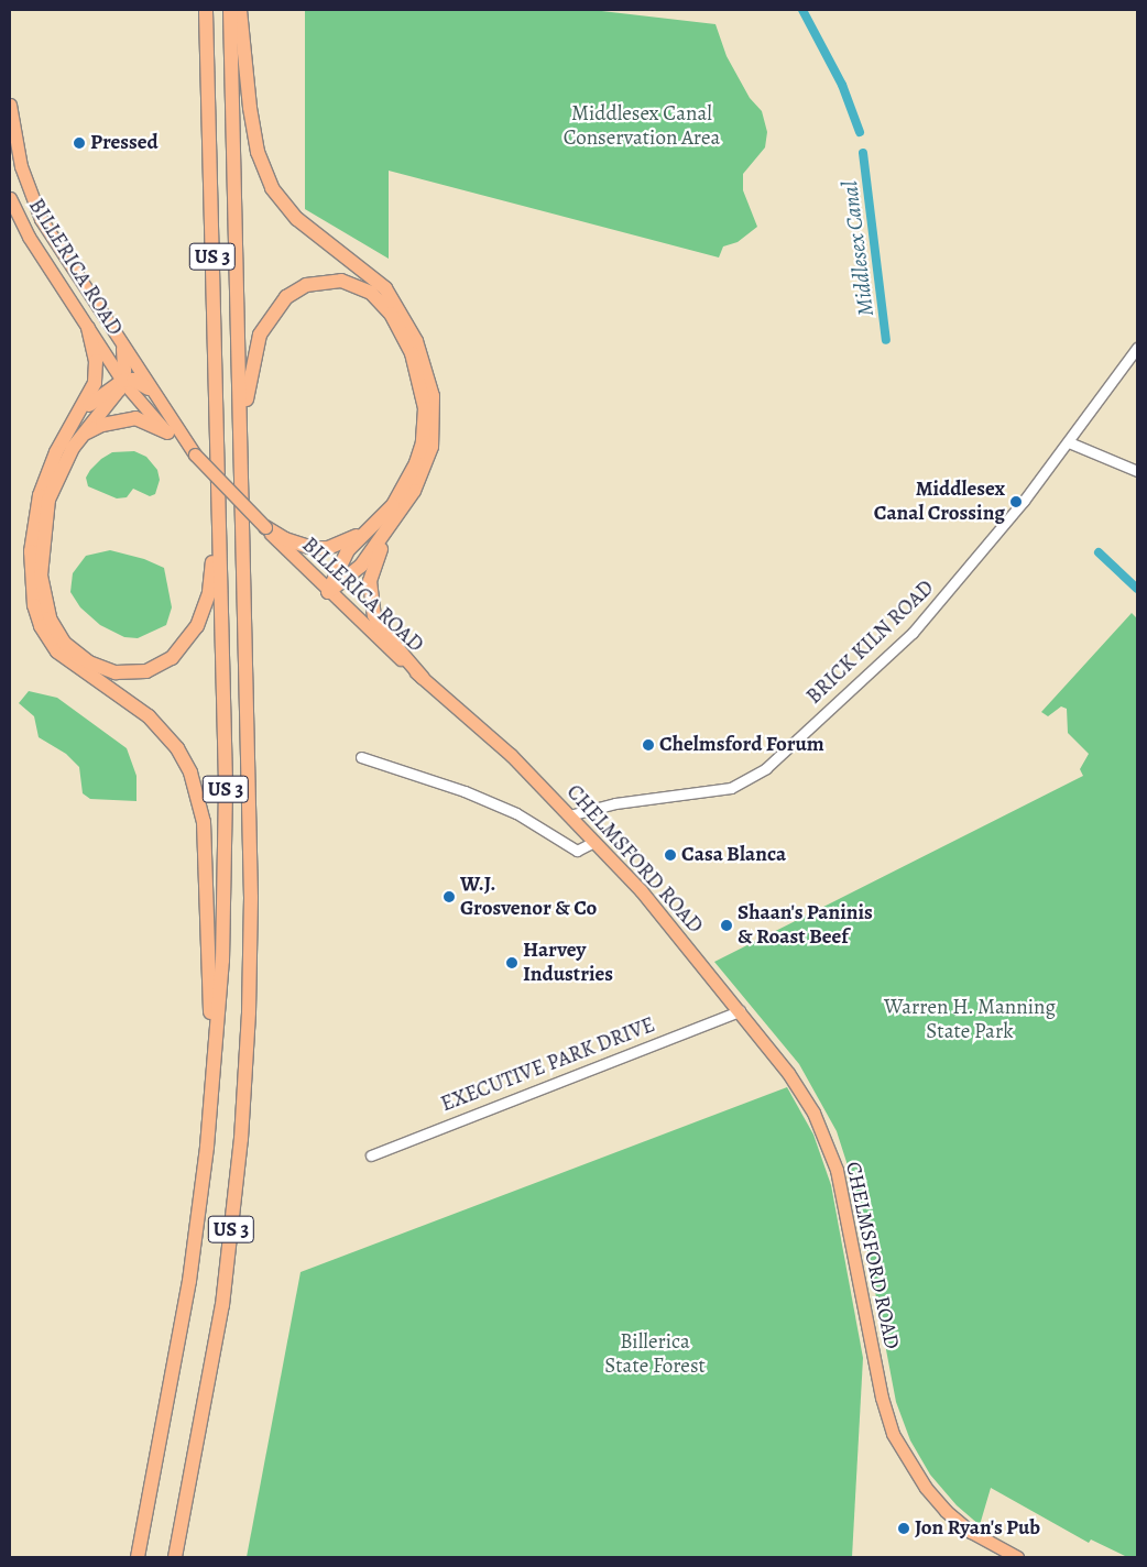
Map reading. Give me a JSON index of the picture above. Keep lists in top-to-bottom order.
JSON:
{
  "streets": {
    "highway": ["US 3"],
    "main road": ["BILLERICA ROAD", "CHELMSFORD ROAD"],
    "street": ["BRICK KILN ROAD", "EXECUTIVE PARK DRIVE"]
  },
  "crossings": [
    ["BILLERICA ROAD", "CHELMSFORD ROAD"],
    ["BRICK KILN ROAD", "CHELMSFORD ROAD"],
    ["CHELMSFORD ROAD", "EXECUTIVE PARK DRIVE"]
  ],
  "water": ["Middlesex Canal"],
  "parks": ["Middlesex Canal Conservation Area", "Warren H. Manning State Park", "Billerica State Forest"],
  "places": [
    "Pressed",
    "Middlesex Canal Crossing",
    "Chelmsford Forum",
    "Casa Blanca",
    "W.J. Grosvenor & Co",
    "Shaan's Paninis & Roast Beef",
    "Harvey Industries",
    "Jon Ryan's Pub"
  ]
}
